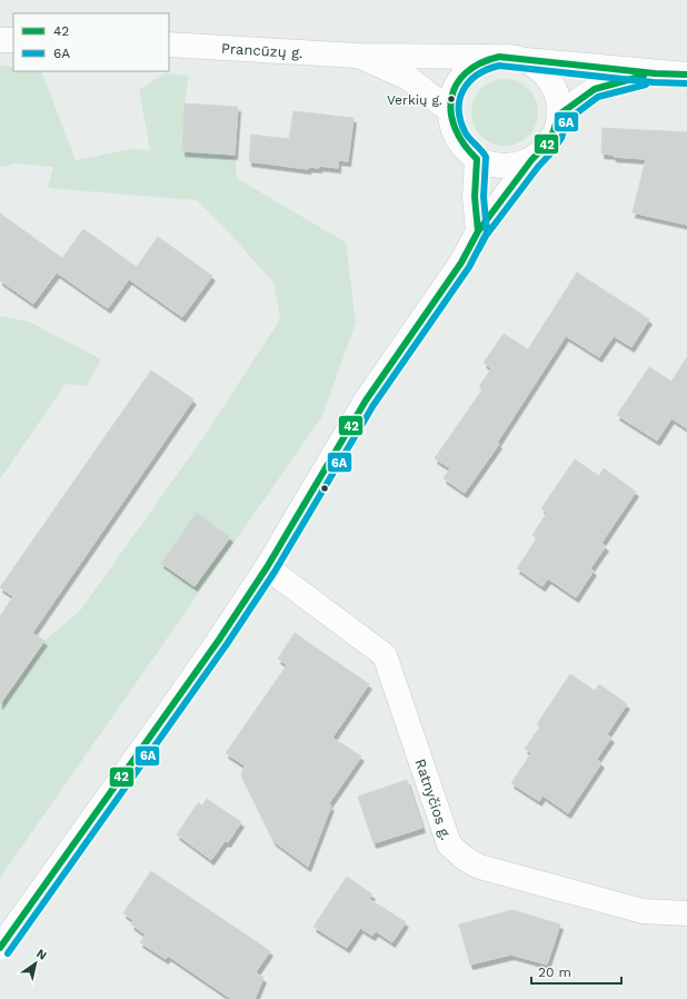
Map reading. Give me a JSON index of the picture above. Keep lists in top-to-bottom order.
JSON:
{
  "streets": {
    "street": ["Prancūzų g.", "Ratnyčios g."]
  },
  "places": ["Verkių g."],
  "lines": ["transit line 42", "transit line 6A"],
  "legend": ["42", "6A"],
  "scale_bar": "20 m",
  "north": "top right"
}
